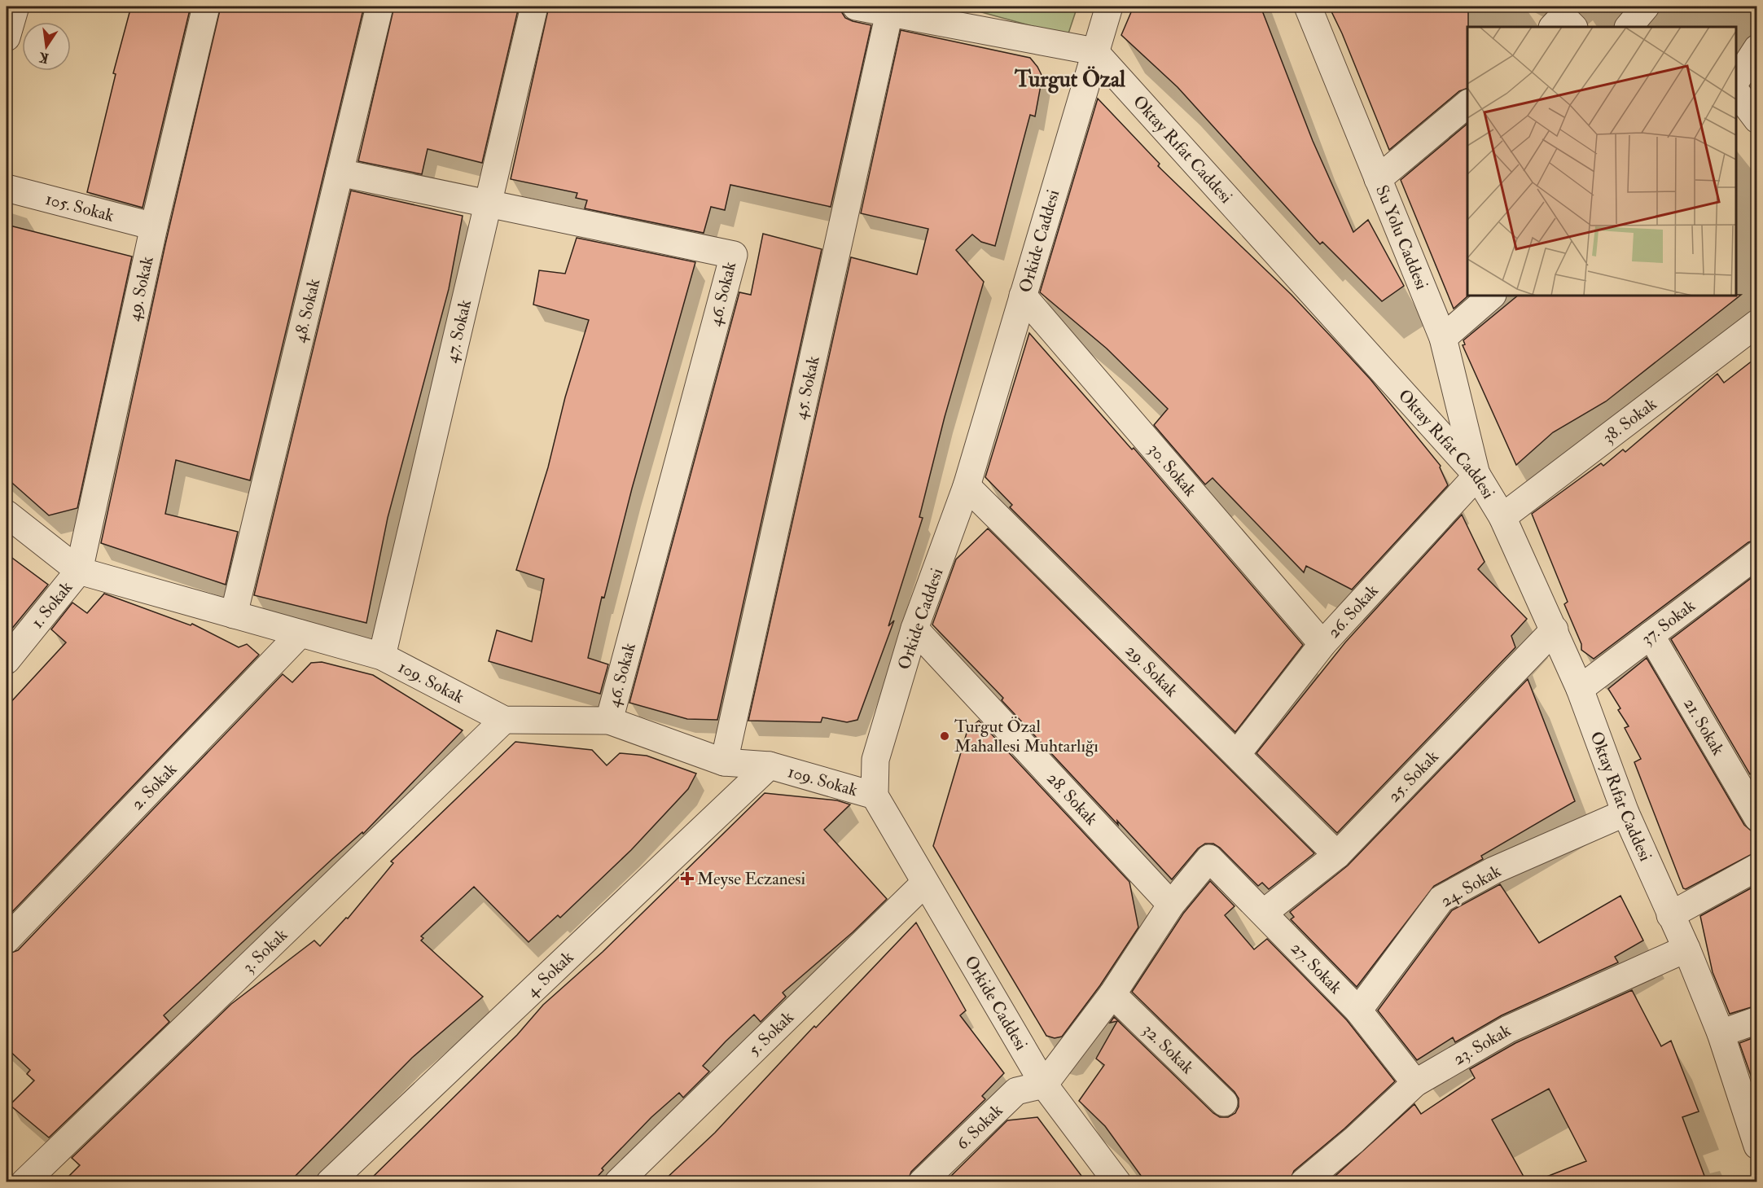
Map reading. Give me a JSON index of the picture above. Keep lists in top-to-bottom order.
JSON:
{
  "streets": {
    "street": [
      "Oktay Rıfat Caddesi",
      "105. Sokak",
      "Su Yolu Caddesi",
      "Orkide Caddesi",
      "49. Sokak",
      "46. Sokak",
      "48. Sokak",
      "47. Sokak",
      "45. Sokak",
      "38. Sokak",
      "30. Sokak",
      "1. Sokak",
      "26. Sokak",
      "37. Sokak",
      "29. Sokak",
      "109. Sokak",
      "21. Sokak",
      "25. Sokak",
      "2. Sokak",
      "28. Sokak",
      "24. Sokak",
      "3. Sokak",
      "27. Sokak",
      "4. Sokak",
      "5. Sokak",
      "23. Sokak",
      "32. Sokak",
      "6. Sokak"
    ]
  },
  "crossings": [
    ["Oktay Rıfat Caddesi", "Su Yolu Caddesi"],
    ["Oktay Rıfat Caddesi", "Orkide Caddesi"],
    ["Oktay Rıfat Caddesi", "38. Sokak"],
    ["Oktay Rıfat Caddesi", "26. Sokak"],
    ["Oktay Rıfat Caddesi", "37. Sokak"],
    ["Oktay Rıfat Caddesi", "25. Sokak"],
    ["Oktay Rıfat Caddesi", "24. Sokak"],
    ["Oktay Rıfat Caddesi", "23. Sokak"],
    ["105. Sokak", "49. Sokak"],
    ["Su Yolu Caddesi", "26. Sokak"],
    ["Orkide Caddesi", "30. Sokak"],
    ["Orkide Caddesi", "29. Sokak"],
    ["Orkide Caddesi", "109. Sokak"],
    ["Orkide Caddesi", "28. Sokak"],
    ["Orkide Caddesi", "5. Sokak"],
    ["Orkide Caddesi", "6. Sokak"],
    ["49. Sokak", "1. Sokak"],
    ["49. Sokak", "109. Sokak"],
    ["46. Sokak", "48. Sokak"],
    ["46. Sokak", "47. Sokak"],
    ["46. Sokak", "109. Sokak"],
    ["48. Sokak", "109. Sokak"],
    ["47. Sokak", "109. Sokak"],
    ["45. Sokak", "109. Sokak"],
    ["30. Sokak", "26. Sokak"],
    ["1. Sokak", "109. Sokak"],
    ["26. Sokak", "29. Sokak"],
    ["37. Sokak", "21. Sokak"],
    ["29. Sokak", "25. Sokak"],
    ["109. Sokak", "2. Sokak"],
    ["109. Sokak", "3. Sokak"],
    ["109. Sokak", "4. Sokak"],
    ["25. Sokak", "27. Sokak"],
    ["28. Sokak", "27. Sokak"],
    ["24. Sokak", "27. Sokak"],
    ["27. Sokak", "23. Sokak"]
  ],
  "districts": ["Turgut Özal"],
  "places": {
    "other": ["Turgut Özal Mahallesi Muhtarlığı"],
    "health": ["Meyse Eczanesi"]
  },
  "north": "bottom"
}
